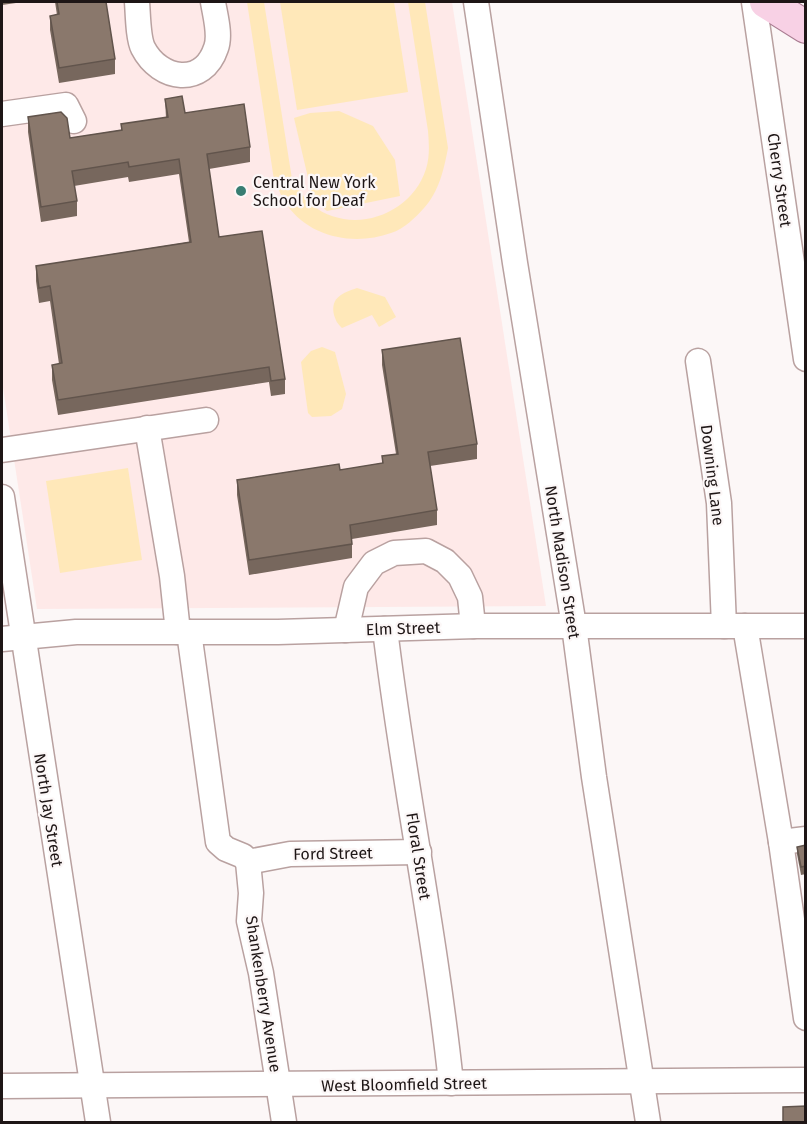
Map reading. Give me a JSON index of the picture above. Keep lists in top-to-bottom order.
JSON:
{
  "streets": {
    "street": [
      "Cherry Street",
      "Downing Lane",
      "North Madison Street",
      "Elm Street",
      "North Jay Street",
      "Ford Street",
      "Floral Street",
      "Shankenberry Avenue",
      "West Bloomfield Street"
    ]
  },
  "crossings": [
    ["Downing Lane", "Elm Street"],
    ["North Madison Street", "Elm Street"],
    ["North Madison Street", "West Bloomfield Street"],
    ["Elm Street", "North Jay Street"],
    ["Elm Street", "Floral Street"],
    ["North Jay Street", "West Bloomfield Street"],
    ["Ford Street", "Floral Street"],
    ["Ford Street", "Shankenberry Avenue"],
    ["Floral Street", "West Bloomfield Street"],
    ["Shankenberry Avenue", "West Bloomfield Street"]
  ],
  "places": ["Central New York School for Deaf"]
}
